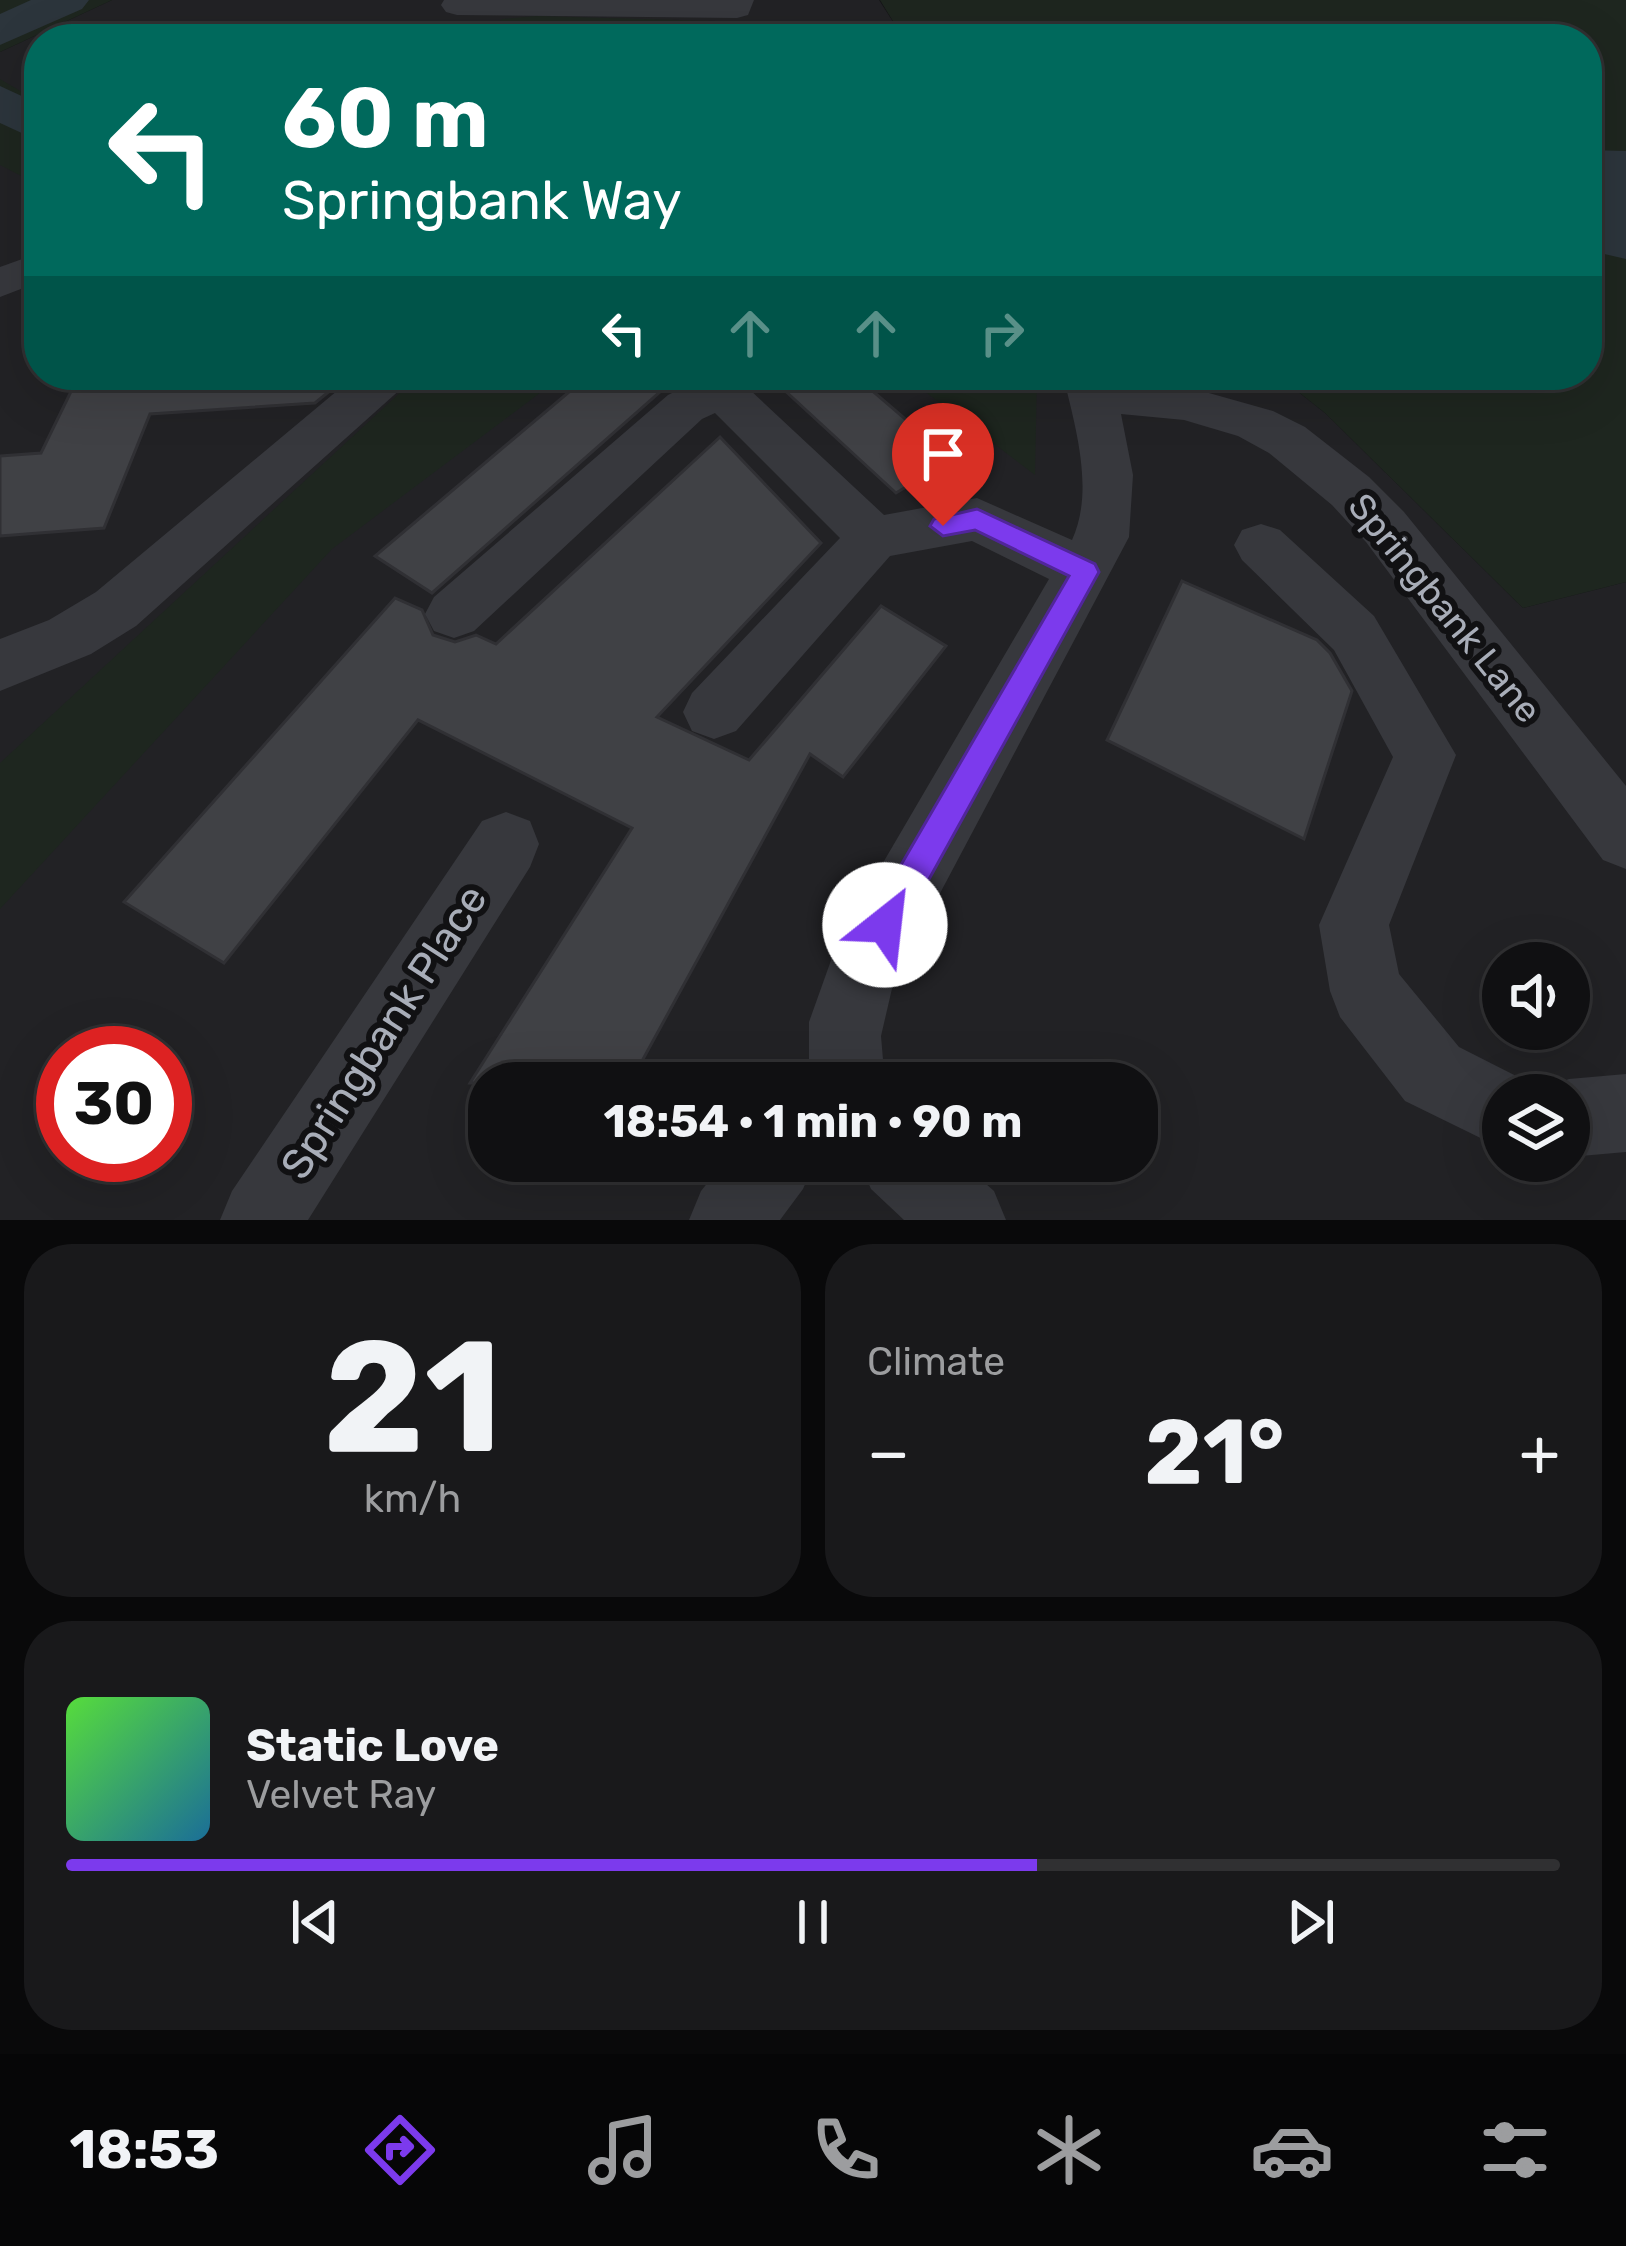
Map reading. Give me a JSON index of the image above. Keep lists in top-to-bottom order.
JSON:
{
  "streets": {
    "street": ["Springbank Lane", "Springbank Place"]
  },
  "page": {
    "turn": ["60 m", "Springbank Way"],
    "limit": "30",
    "trip": "18:54 · 1 min · 90 m",
    "tile": [
      ["21", "km/h"],
      "Climate"
    ],
    "heat": ["−", "21°", "+"],
    "song": ["Static Love", "Velvet Ray"],
    "tabs": "18:53"
  }
}
